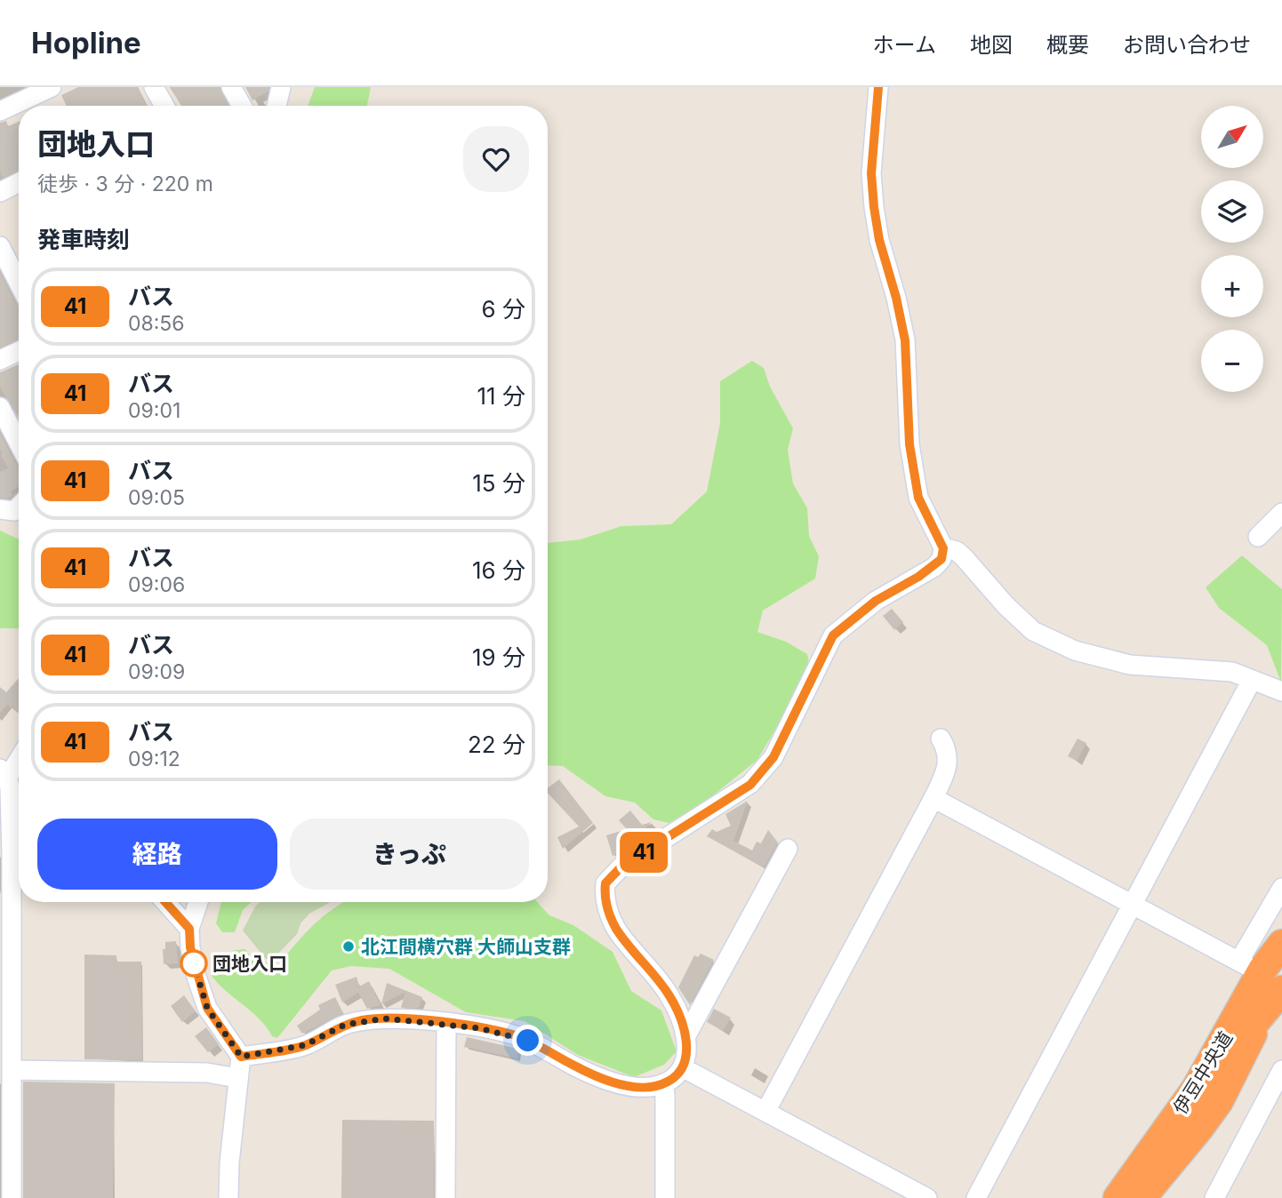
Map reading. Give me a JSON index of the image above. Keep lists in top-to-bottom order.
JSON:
{
  "places": ["北江間横穴群 大師山支群", "団地入口"],
  "lines": ["bus line 41"],
  "north": "top right",
  "page": {
    "header": "Hopline",
    "nav": [
      "ホーム",
      "地図",
      "概要",
      "お問い合わせ"
    ],
    "on_map": "41",
    "map_buttons": ["+", "−"],
    "heading": [
      ["団地入口", "徒歩 · 3 分 · 220 m"],
      "発車時刻"
    ],
    "list": [
      {
        "mark": "41",
        "name": "バス",
        "note": "08:56",
        "value": "6 分"
      },
      {
        "mark": "41",
        "name": "バス",
        "note": "09:01",
        "value": "11 分"
      },
      {
        "mark": "41",
        "name": "バス",
        "note": "09:05",
        "value": "15 分"
      },
      {
        "mark": "41",
        "name": "バス",
        "note": "09:06",
        "value": "16 分"
      },
      {
        "mark": "41",
        "name": "バス",
        "note": "09:09",
        "value": "19 分"
      },
      {
        "mark": "41",
        "name": "バス",
        "note": "09:12",
        "value": "22 分"
      }
    ],
    "buttons": ["経路", "きっぷ"]
  }
}
